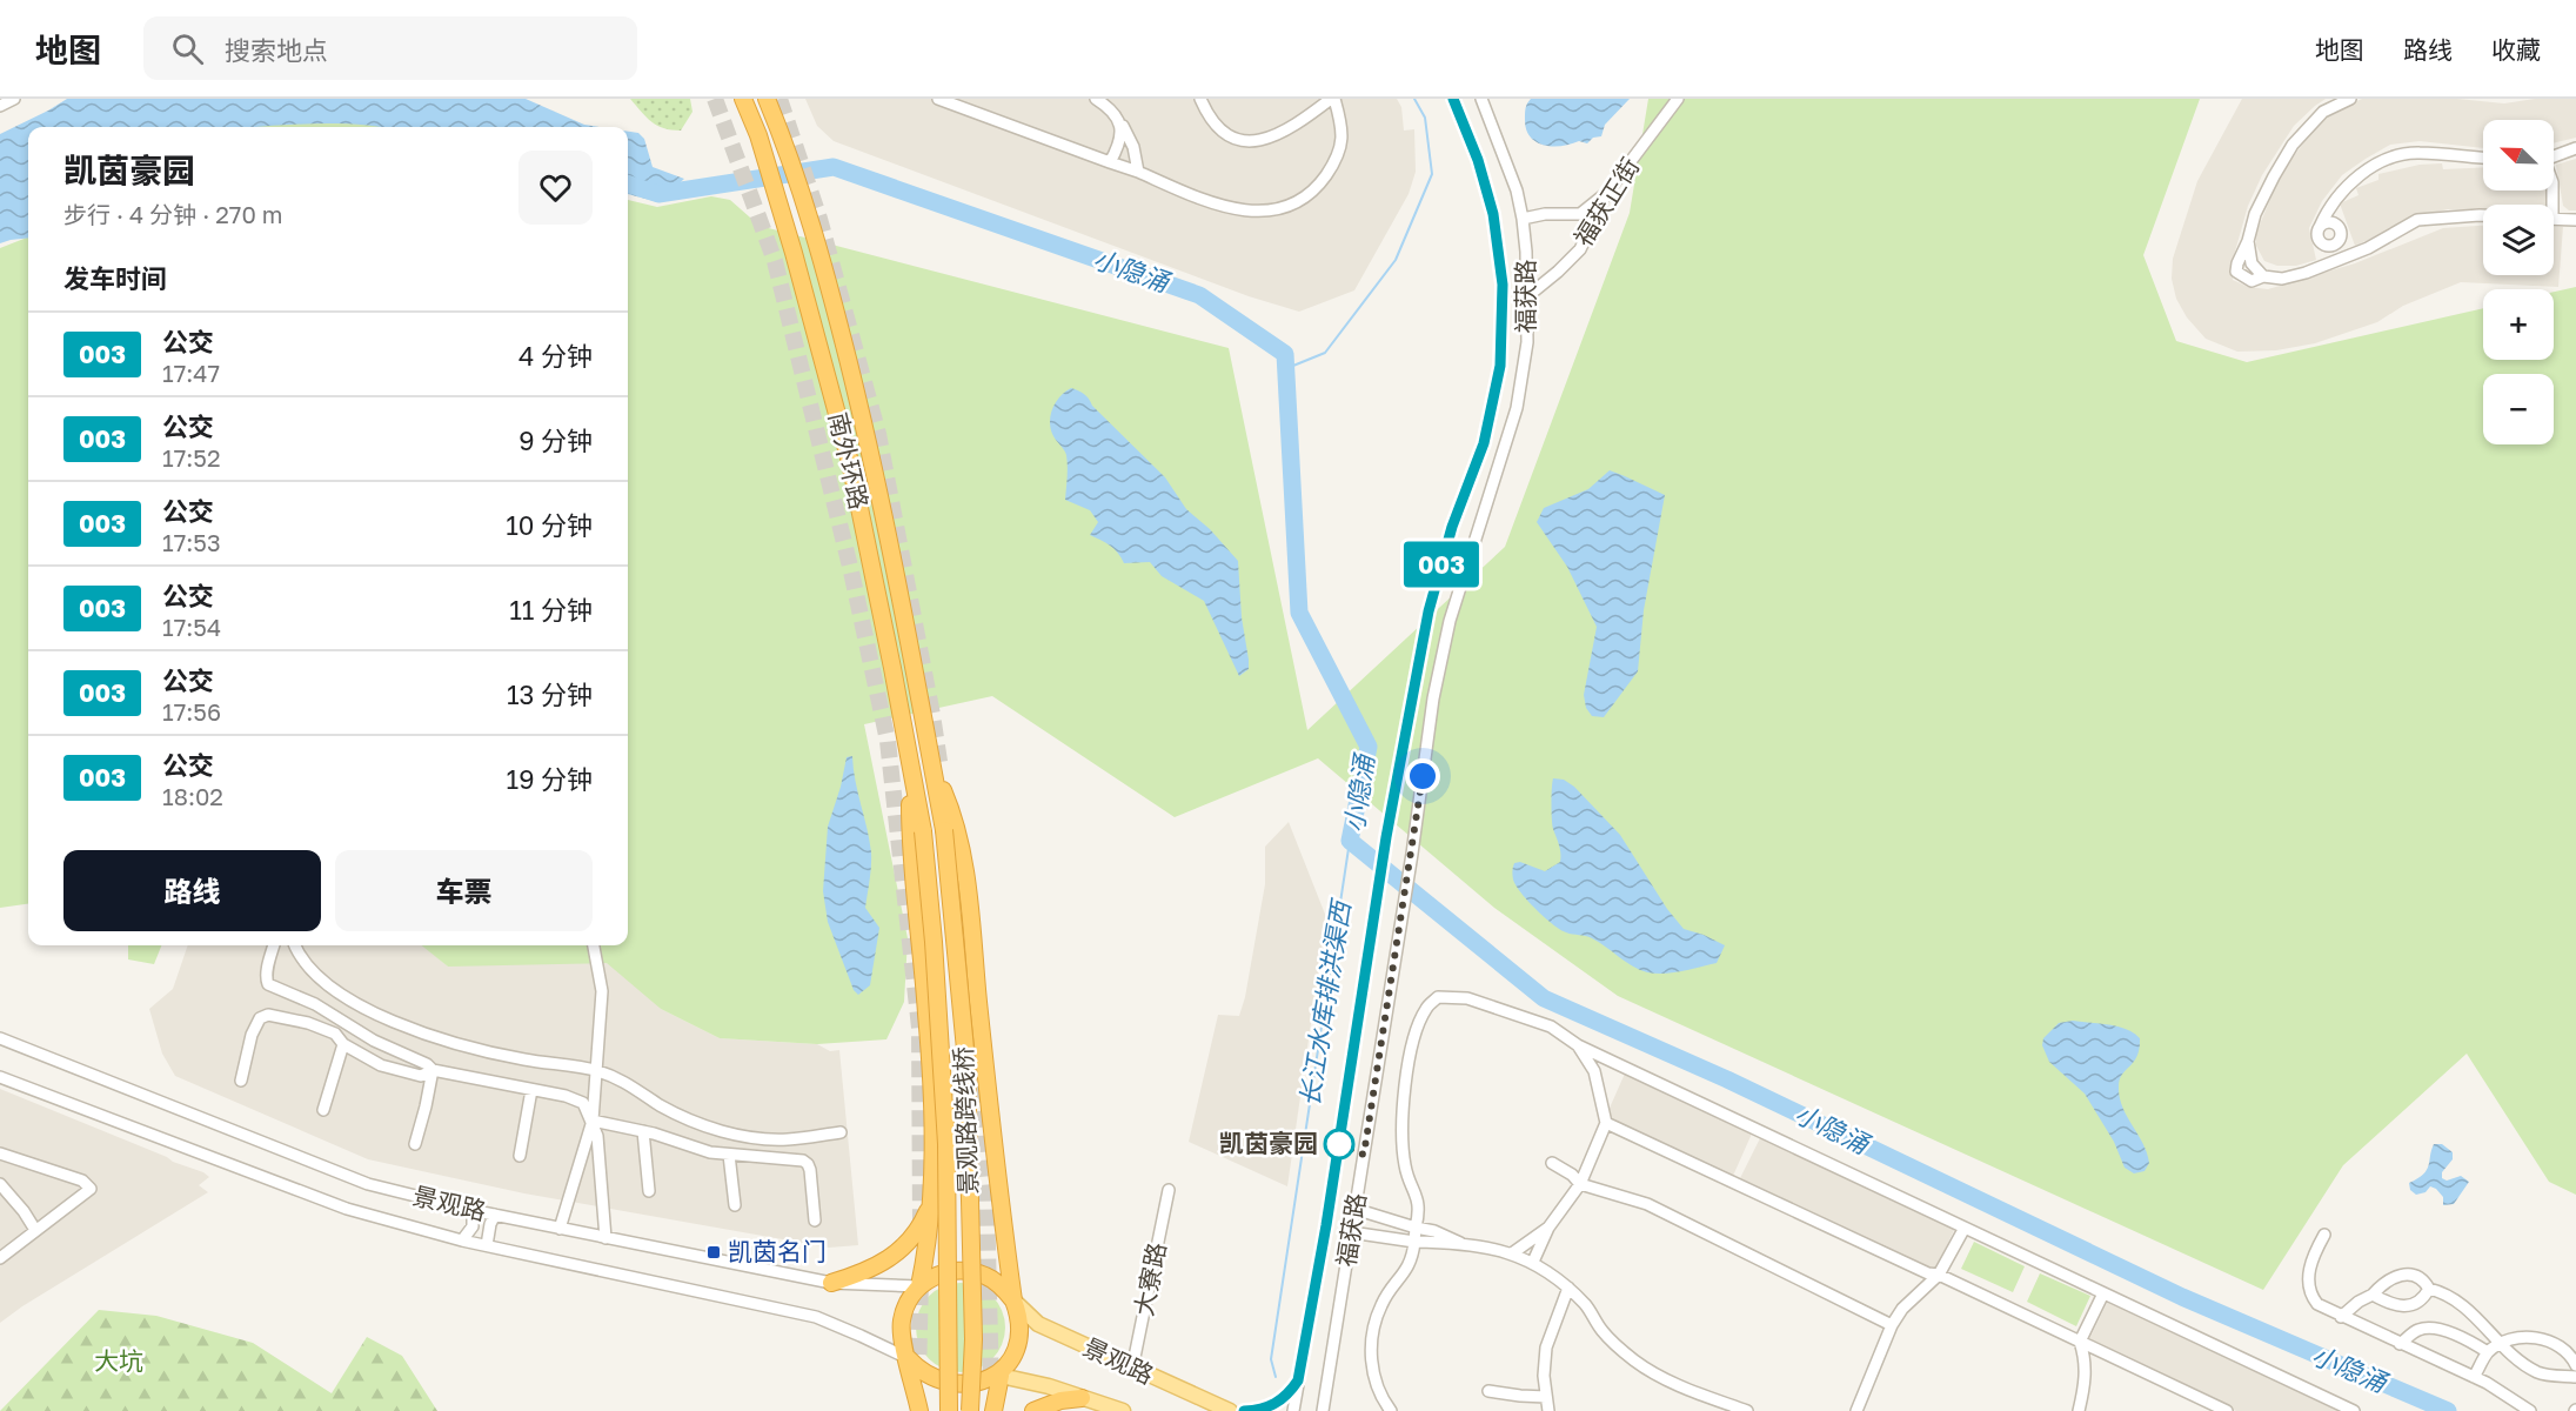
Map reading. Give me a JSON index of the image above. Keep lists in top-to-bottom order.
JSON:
{
  "streets": {
    "highway": ["南外环路", "景观路跨线桥"],
    "main road": ["景观路"],
    "street": ["福获正街", "福获路", "大寮路"]
  },
  "crossings": [
    ["福获正街", "福获路"],
    ["南外环路", "景观路跨线桥"],
    ["景观路", "大寮路"]
  ],
  "water": ["小隐涌", "长江水库排洪渠西"],
  "parks": ["大坑"],
  "places": {
    "other": ["凯茵豪园"],
    "transit": ["凯茵名门"]
  },
  "lines": ["bus line 003"],
  "north": "top left",
  "page": {
    "header": "地图",
    "search": "搜索地点",
    "nav": ["地图", "路线", "收藏"],
    "on_map": "003",
    "map_buttons": ["+", "−"],
    "heading": [
      ["凯茵豪园", "步行 · 4 分钟 · 270 m"],
      "发车时间"
    ],
    "list": [
      {
        "mark": "003",
        "name": "公交",
        "note": "17:47",
        "value": "4 分钟"
      },
      {
        "mark": "003",
        "name": "公交",
        "note": "17:52",
        "value": "9 分钟"
      },
      {
        "mark": "003",
        "name": "公交",
        "note": "17:53",
        "value": "10 分钟"
      },
      {
        "mark": "003",
        "name": "公交",
        "note": "17:54",
        "value": "11 分钟"
      },
      {
        "mark": "003",
        "name": "公交",
        "note": "17:56",
        "value": "13 分钟"
      },
      {
        "mark": "003",
        "name": "公交",
        "note": "18:02",
        "value": "19 分钟"
      }
    ],
    "buttons": ["路线", "车票"]
  }
}
